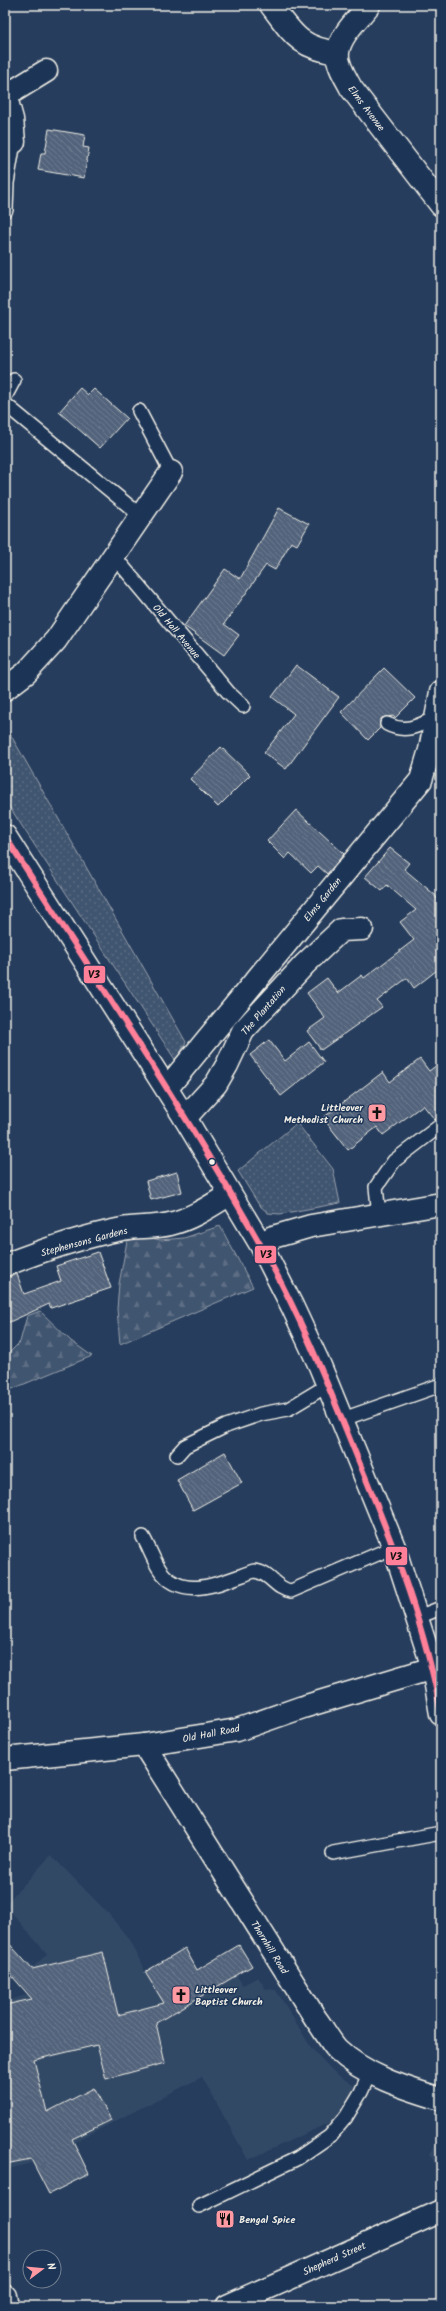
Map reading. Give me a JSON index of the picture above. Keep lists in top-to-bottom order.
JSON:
{
  "streets": {
    "street": [
      "Elms Avenue",
      "Elms Garden",
      "The Plantation",
      "Stephensons Gardens",
      "Old Hall Road",
      "Thornhill Road",
      "Shepherd Street"
    ],
    "lane": ["Old Hall Avenue"]
  },
  "crossings": [
    ["Old Hall Road", "Thornhill Road"]
  ],
  "places": {
    "church": ["Littleover Methodist Church", "Littleover Baptist Church"],
    "restaurant": ["Bengal Spice"]
  },
  "lines": ["transit line V3"],
  "north": "right"
}
